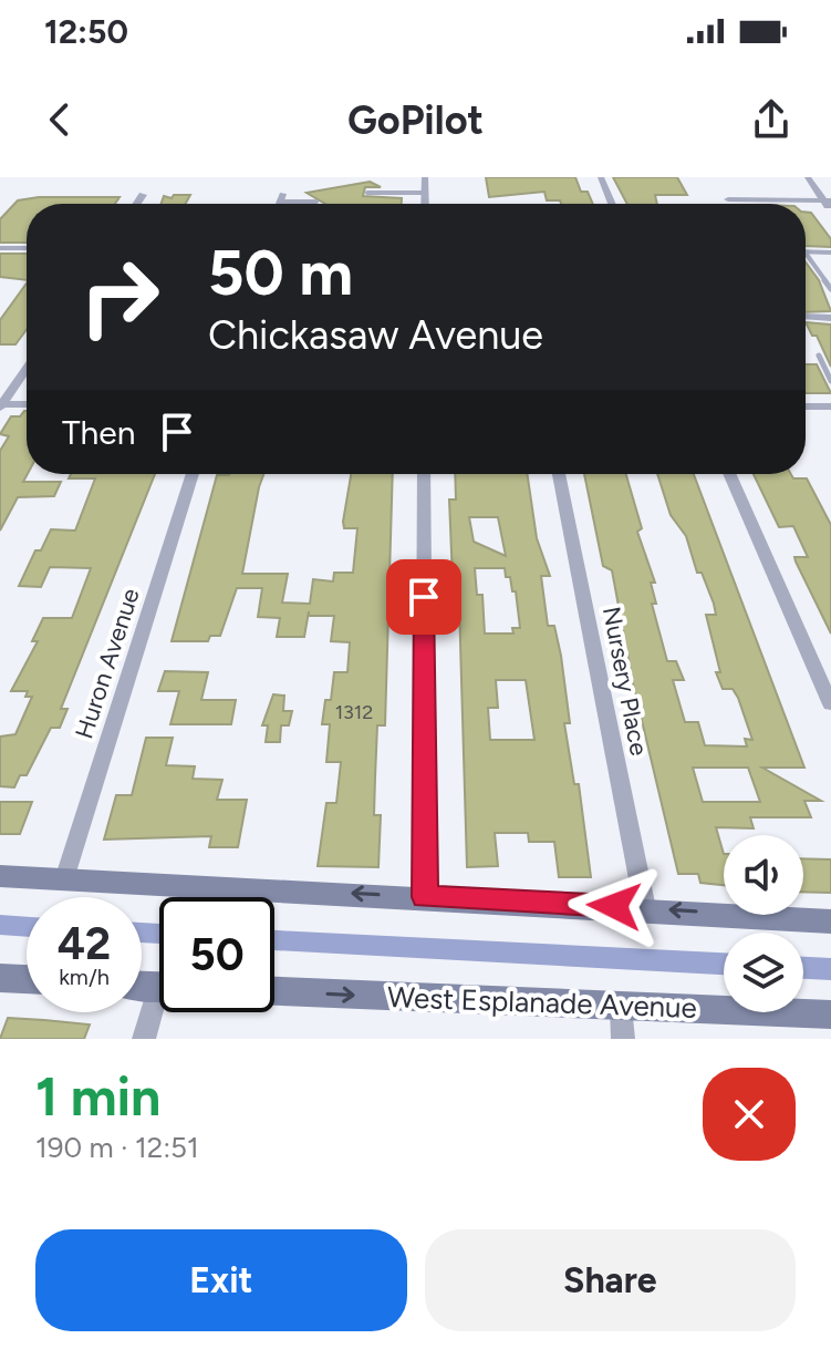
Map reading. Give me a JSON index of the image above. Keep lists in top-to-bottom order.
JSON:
{
  "streets": {
    "main road": ["West Esplanade Avenue"],
    "street": ["Huron Avenue", "Nursery Place"]
  },
  "house_numbers": ["1312"],
  "page": {
    "status": "12:50",
    "header": "GoPilot",
    "turn": ["50 m", "Chickasaw Avenue"],
    "then": "Then",
    "speed": "42 km/h",
    "limit": "50",
    "heading": ["1 min", "190 m · 12:51"],
    "buttons": ["Exit", "Share"]
  }
}
